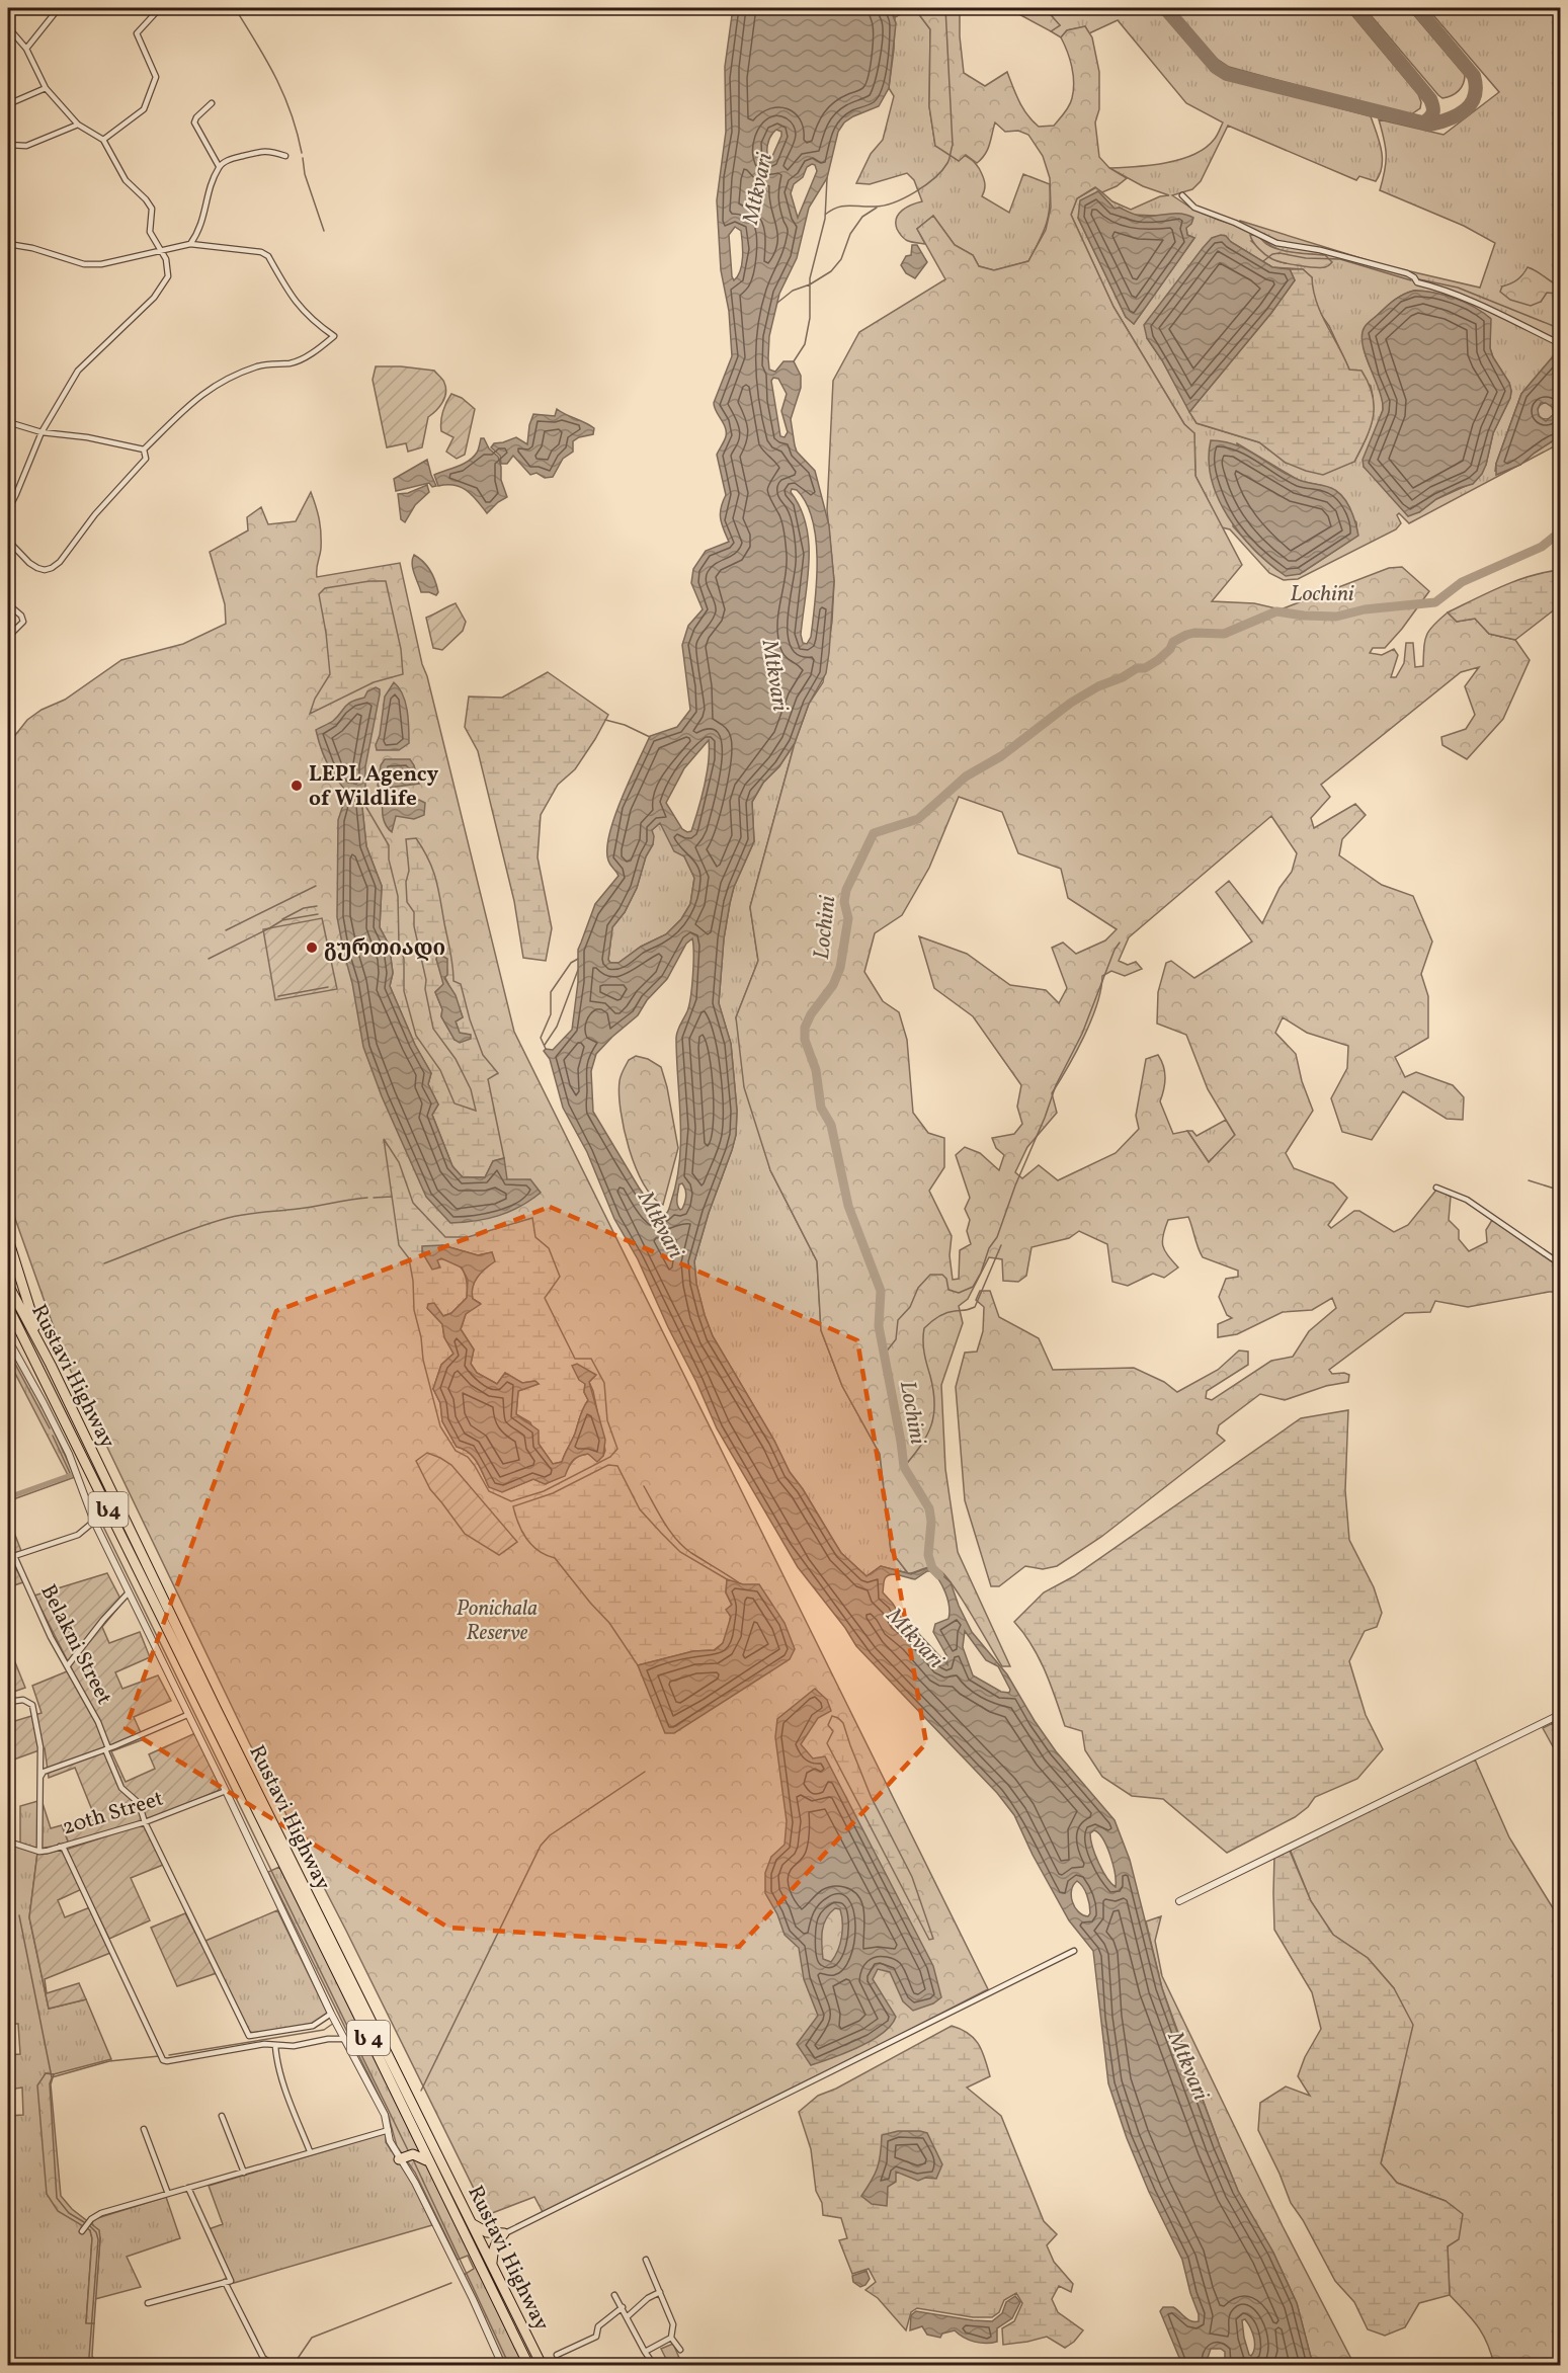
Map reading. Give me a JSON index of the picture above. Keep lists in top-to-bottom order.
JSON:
{
  "streets": {
    "highway": ["Rustavi Highway", "ს4", "ს 4"],
    "street": ["Belakni Street", "20th Street"]
  },
  "crossings": [
    ["Belakni Street", "20th Street"]
  ],
  "water": ["Mtkvari", "Lochini"],
  "parks": ["Ponichala Reserve"],
  "places": ["LEPL Agency of Wildlife", "გურთიადი"]
}
